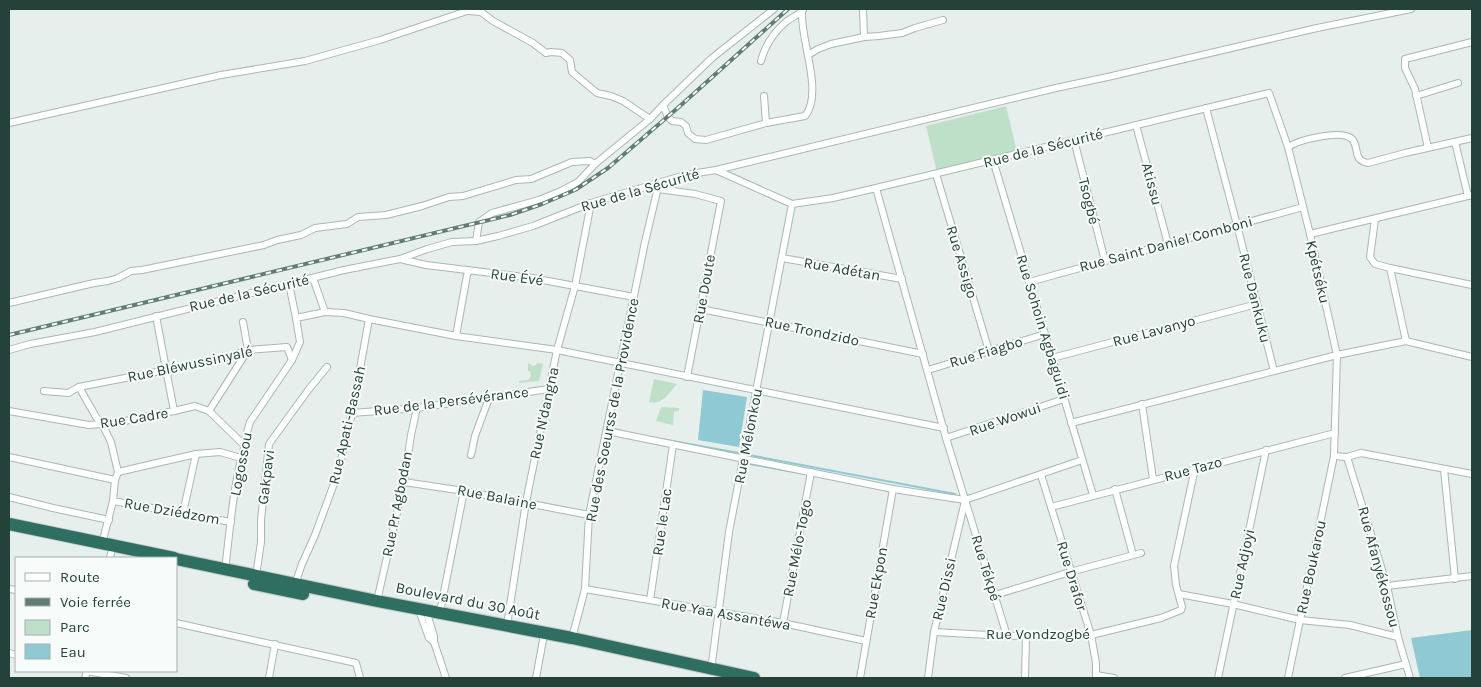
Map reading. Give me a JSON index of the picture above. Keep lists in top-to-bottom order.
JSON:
{
  "streets": {
    "highway": ["Boulevard du 30 Août"],
    "street": [
      "Rue de la Sécurité",
      "Atissu",
      "Tsogbé",
      "Rue Saint Daniel Comboni",
      "Rue Assigo",
      "Rue Adétan",
      "Kpétséku",
      "Rue Évé",
      "Rue Doute",
      "Rue Dankuku",
      "Rue Sohoin Agbaguidi",
      "Rue Trondzido",
      "Rue Lavanyo",
      "Rue Fiagbo",
      "Rue Bléwussinyalé",
      "Rue de la Persévérance",
      "Rue des Soeurss de la Providence",
      "Rue N'dangna",
      "Rue Cadre",
      "Rue Wowui",
      "Rue Apati-Bassah",
      "Rue Mélonkou",
      "Logossou",
      "Rue Tazo",
      "Gakpavi",
      "Rue Balaine",
      "Rue Pr Agbodan",
      "Rue Dziédzom",
      "Rue le Lac",
      "Rue Mélo-Togo",
      "Rue Adjoyi",
      "Rue Boukarou",
      "Rue Afanyékossou",
      "Rue Tékpé",
      "Rue Drafor",
      "Rue Ekpon",
      "Rue Dissi",
      "Rue Yaa Assantéwa",
      "Rue Vondzogbé"
    ]
  },
  "crossings": [
    ["Rue de la Sécurité", "Atissu"],
    ["Rue de la Sécurité", "Tsogbé"],
    ["Rue de la Sécurité", "Rue Assigo"],
    ["Rue de la Sécurité", "Kpétséku"],
    ["Rue de la Sécurité", "Rue Évé"],
    ["Rue de la Sécurité", "Rue Doute"],
    ["Rue de la Sécurité", "Rue Dankuku"],
    ["Rue de la Sécurité", "Rue Sohoin Agbaguidi"],
    ["Rue de la Sécurité", "Rue des Soeurss de la Providence"],
    ["Rue de la Sécurité", "Rue N'dangna"],
    ["Rue de la Sécurité", "Rue Mélonkou"],
    ["Rue de la Sécurité", "Rue Tékpé"],
    ["Atissu", "Rue Saint Daniel Comboni"],
    ["Tsogbé", "Rue Saint Daniel Comboni"],
    ["Rue Saint Daniel Comboni", "Kpétséku"],
    ["Rue Saint Daniel Comboni", "Rue Dankuku"],
    ["Rue Saint Daniel Comboni", "Rue Sohoin Agbaguidi"],
    ["Rue Assigo", "Rue Fiagbo"],
    ["Rue Adétan", "Rue Mélonkou"],
    ["Rue Adétan", "Rue Tékpé"],
    ["Kpétséku", "Rue Tazo"],
    ["Kpétséku", "Rue Boukarou"],
    ["Rue Évé", "Rue des Soeurss de la Providence"],
    ["Rue Évé", "Rue N'dangna"],
    ["Rue Doute", "Rue Trondzido"],
    ["Rue Doute", "Rue des Soeurss de la Providence"],
    ["Rue Dankuku", "Rue Lavanyo"],
    ["Rue Sohoin Agbaguidi", "Rue Lavanyo"],
    ["Rue Sohoin Agbaguidi", "Rue Fiagbo"],
    ["Rue Sohoin Agbaguidi", "Rue Wowui"],
    ["Rue Sohoin Agbaguidi", "Rue Tazo"],
    ["Rue Trondzido", "Rue Mélonkou"],
    ["Rue Trondzido", "Rue Tékpé"],
    ["Rue Fiagbo", "Rue Tékpé"],
    ["Rue Bléwussinyalé", "Logossou"],
    ["Rue de la Persévérance", "Rue N'dangna"],
    ["Rue de la Persévérance", "Rue Apati-Bassah"],
    ["Rue de la Persévérance", "Rue Pr Agbodan"],
    ["Rue des Soeurss de la Providence", "Rue Balaine"],
    ["Rue des Soeurss de la Providence", "Boulevard du 30 Août"],
    ["Rue des Soeurss de la Providence", "Rue Yaa Assantéwa"],
    ["Rue N'dangna", "Rue Balaine"],
    ["Rue N'dangna", "Boulevard du 30 Août"],
    ["Rue Wowui", "Rue Tékpé"],
    ["Rue Apati-Bassah", "Boulevard du 30 Août"],
    ["Rue Mélonkou", "Boulevard du 30 Août"],
    ["Rue Mélonkou", "Rue Yaa Assantéwa"],
    ["Logossou", "Rue Dziédzom"],
    ["Logossou", "Boulevard du 30 Août"],
    ["Rue Tazo", "Rue Adjoyi"],
    ["Rue Tazo", "Rue Drafor"],
    ["Gakpavi", "Boulevard du 30 Août"],
    ["Rue Balaine", "Rue Pr Agbodan"],
    ["Rue Pr Agbodan", "Boulevard du 30 Août"],
    ["Rue le Lac", "Rue Yaa Assantéwa"],
    ["Rue Mélo-Togo", "Rue Yaa Assantéwa"],
    ["Rue Tékpé", "Rue Dissi"],
    ["Rue Tékpé", "Rue Vondzogbé"],
    ["Rue Drafor", "Rue Vondzogbé"],
    ["Rue Ekpon", "Rue Yaa Assantéwa"],
    ["Rue Dissi", "Rue Vondzogbé"]
  ],
  "legend": [
    "Route",
    "Voie ferrée",
    "Parc",
    "Eau"
  ]
}
